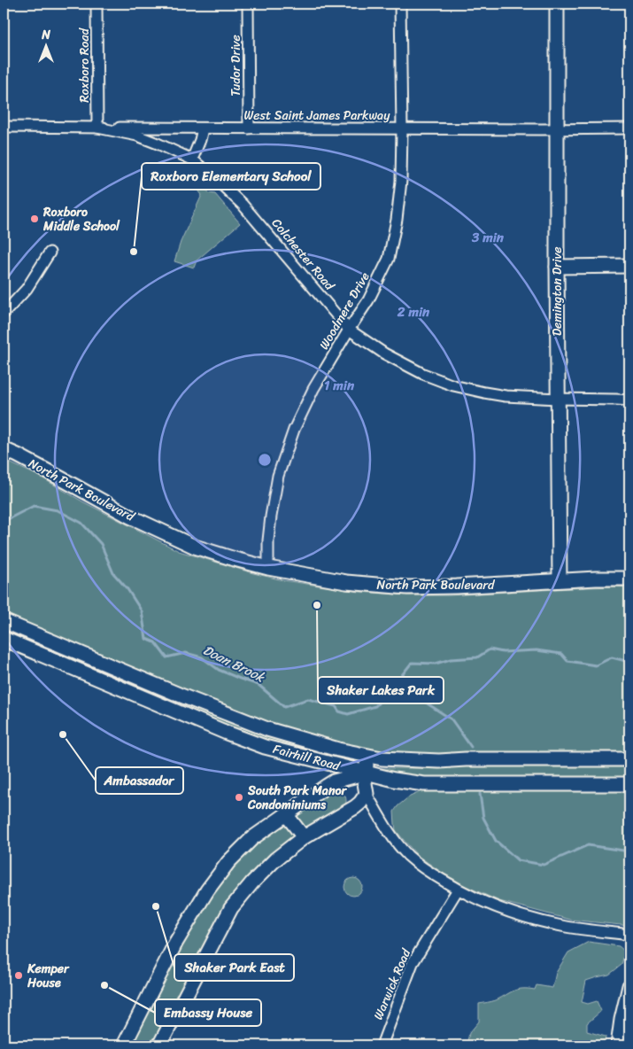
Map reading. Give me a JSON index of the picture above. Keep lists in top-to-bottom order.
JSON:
{
  "streets": {
    "main road": ["Demington Drive", "North Park Boulevard", "Fairhill Road"],
    "street": [
      "Roxboro Road",
      "Tudor Drive",
      "West Saint James Parkway",
      "Colchester Road",
      "Woodmere Drive",
      "Warwick Road"
    ]
  },
  "crossings": [
    ["Roxboro Road", "West Saint James Parkway"],
    ["Roxboro Road", "Colchester Road"],
    ["Tudor Drive", "West Saint James Parkway"],
    ["West Saint James Parkway", "Colchester Road"],
    ["West Saint James Parkway", "Demington Drive"],
    ["West Saint James Parkway", "Woodmere Drive"],
    ["Colchester Road", "Demington Drive"],
    ["Colchester Road", "Woodmere Drive"],
    ["Demington Drive", "North Park Boulevard"],
    ["Woodmere Drive", "North Park Boulevard"]
  ],
  "water": ["Doan Brook"],
  "places": [
    "Roxboro Middle School",
    "Roxboro Elementary School",
    "Shaker Lakes Park",
    "Ambassador",
    "South Park Manor Condominiums",
    "Shaker Park East",
    "Kemper House",
    "Embassy House"
  ],
  "north": "top",
  "rings": ["3 min", "2 min", "1 min"]
}
